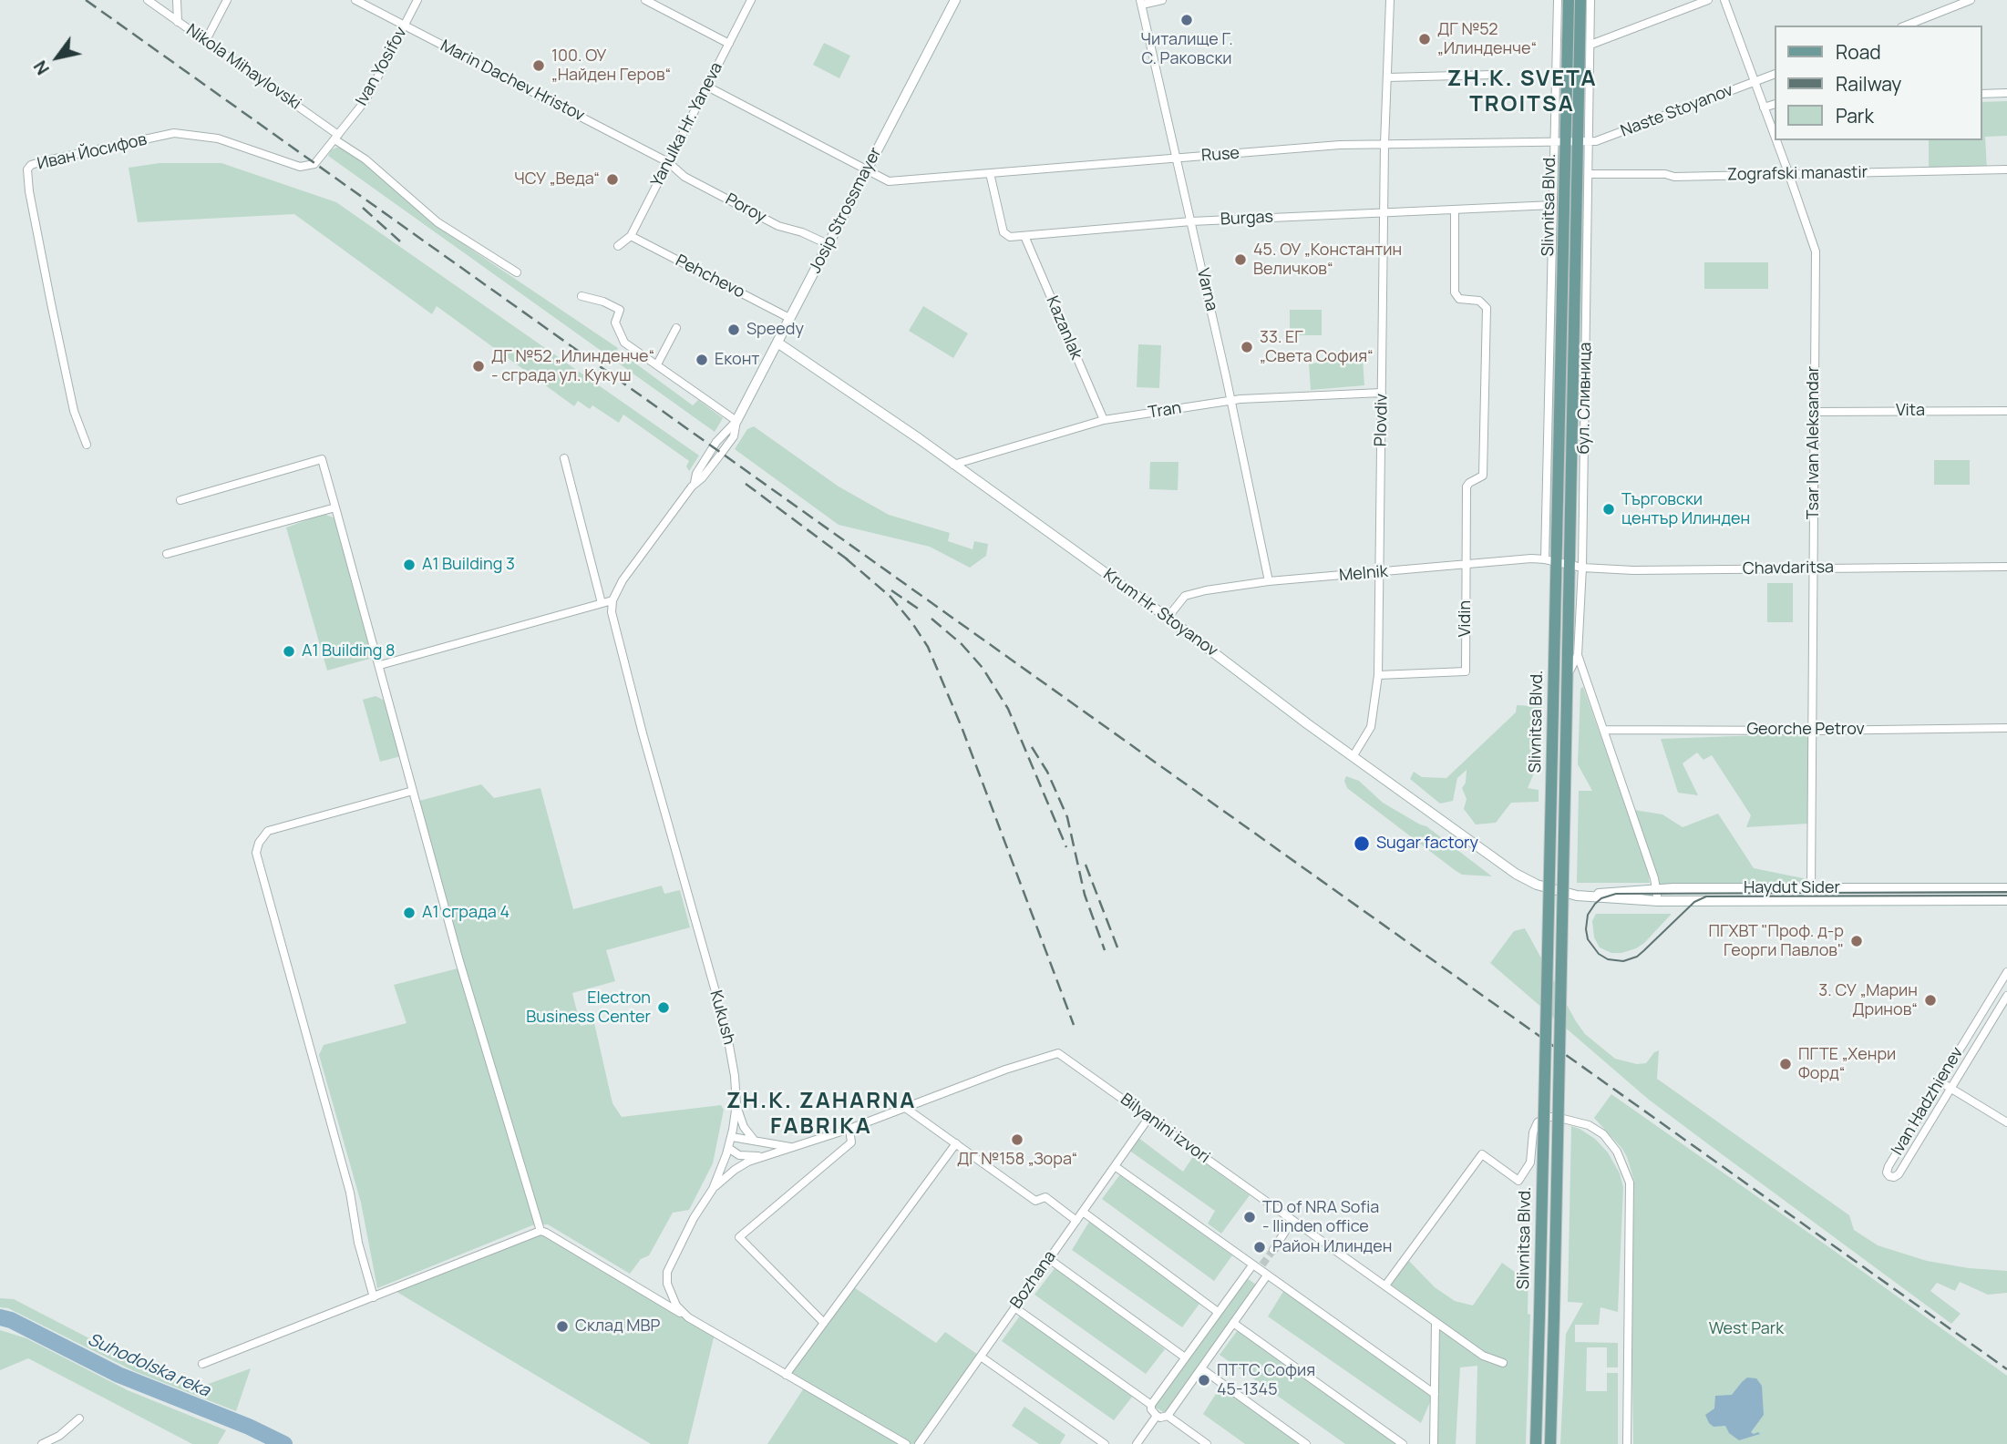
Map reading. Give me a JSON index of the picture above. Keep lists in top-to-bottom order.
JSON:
{
  "streets": {
    "main road": ["Slivnitsa Blvd."],
    "street": [
      "Ivan Yosifov",
      "Nikola Mihaylovski",
      "Marin Dachev Hristov",
      "Naste Stoyanov",
      "Yanulka Hr. Yaneva",
      "Иван Йосифов",
      "Ruse",
      "Zografski manastir",
      "Poroy",
      "Josip Strossmayer",
      "Burgas",
      "Pehchevo",
      "Varna",
      "Kazanlak",
      "бул. Сливница",
      "Tran",
      "Vita",
      "Plovdiv",
      "Tsar Ivan Aleksandar",
      "Chavdaritsa",
      "Melnik",
      "Krum Hr. Stoyanov",
      "Vidin",
      "Georche Petrov",
      "Haydut Sider",
      "Kukush",
      "Ivan Hadzhienev",
      "Bilyanini izvori",
      "Bozhana"
    ]
  },
  "crossings": [
    ["Ivan Yosifov", "Nikola Mihaylovski"],
    ["Ivan Yosifov", "Marin Dachev Hristov"],
    ["Ivan Yosifov", "Иван Йосифов"],
    ["Nikola Mihaylovski", "Иван Йосифов"],
    ["Marin Dachev Hristov", "Yanulka Hr. Yaneva"],
    ["Marin Dachev Hristov", "Poroy"],
    ["Naste Stoyanov", "Ruse"],
    ["Naste Stoyanov", "Slivnitsa Blvd."],
    ["Naste Stoyanov", "бул. Сливница"],
    ["Naste Stoyanov", "Tsar Ivan Aleksandar"],
    ["Yanulka Hr. Yaneva", "Ruse"],
    ["Yanulka Hr. Yaneva", "Poroy"],
    ["Yanulka Hr. Yaneva", "Pehchevo"],
    ["Ruse", "Slivnitsa Blvd."],
    ["Ruse", "Josip Strossmayer"],
    ["Ruse", "Varna"],
    ["Ruse", "бул. Сливница"],
    ["Ruse", "Plovdiv"],
    ["Zografski manastir", "бул. Сливница"],
    ["Zografski manastir", "Tsar Ivan Aleksandar"],
    ["Slivnitsa Blvd.", "Burgas"],
    ["Slivnitsa Blvd.", "бул. Сливница"],
    ["Slivnitsa Blvd.", "Chavdaritsa"],
    ["Slivnitsa Blvd.", "Melnik"],
    ["Poroy", "Josip Strossmayer"],
    ["Josip Strossmayer", "Pehchevo"],
    ["Josip Strossmayer", "Krum Hr. Stoyanov"],
    ["Burgas", "Varna"],
    ["Burgas", "Kazanlak"],
    ["Burgas", "Plovdiv"],
    ["Burgas", "Vidin"],
    ["Varna", "Tran"],
    ["Varna", "Melnik"],
    ["Kazanlak", "Tran"],
    ["бул. Сливница", "Chavdaritsa"],
    ["Tran", "Plovdiv"],
    ["Tran", "Krum Hr. Stoyanov"],
    ["Vita", "Tsar Ivan Aleksandar"],
    ["Plovdiv", "Melnik"],
    ["Plovdiv", "Krum Hr. Stoyanov"],
    ["Plovdiv", "Vidin"],
    ["Tsar Ivan Aleksandar", "Chavdaritsa"],
    ["Tsar Ivan Aleksandar", "Georche Petrov"],
    ["Tsar Ivan Aleksandar", "Haydut Sider"],
    ["Chavdaritsa", "Melnik"],
    ["Melnik", "Krum Hr. Stoyanov"],
    ["Melnik", "Vidin"],
    ["Krum Hr. Stoyanov", "Haydut Sider"],
    ["Kukush", "Bilyanini izvori"],
    ["Bilyanini izvori", "Bozhana"]
  ],
  "districts": ["ZH.K. SVETA TROITSA", "ZH.K. ZAHARNA FABRIKA"],
  "water": ["Suhodolska reka"],
  "parks": ["West Park"],
  "places": [
    "Читалище Г. С. Раковски",
    "ДГ №52 „Илинденче“",
    "100. ОУ „Найден Геров“",
    "ЧСУ „Веда“",
    "45. ОУ „Константин Величков“",
    "Speedy",
    "33. ЕГ „Света София“",
    "Еконт",
    "ДГ №52 „Илинденче“ - сграда ул. Кукуш",
    "Търговски център Илинден",
    "A1 Building 3",
    "A1 Building 8",
    "Sugar factory",
    "А1 сграда 4",
    "ПГХВТ \"Проф. д-р Георги Павлов\"",
    "3. СУ „Марин Дринов“",
    "Electron Business Center",
    "ПГТЕ „Хенри Форд“",
    "ДГ №158 „Зора“",
    "TD of NRA Sofia - Ilinden office",
    "Район Илинден",
    "Склад МВР",
    "ПТТС София 45-1345"
  ],
  "legend": ["Road", "Railway", "Park"],
  "north": "bottom left"
}
